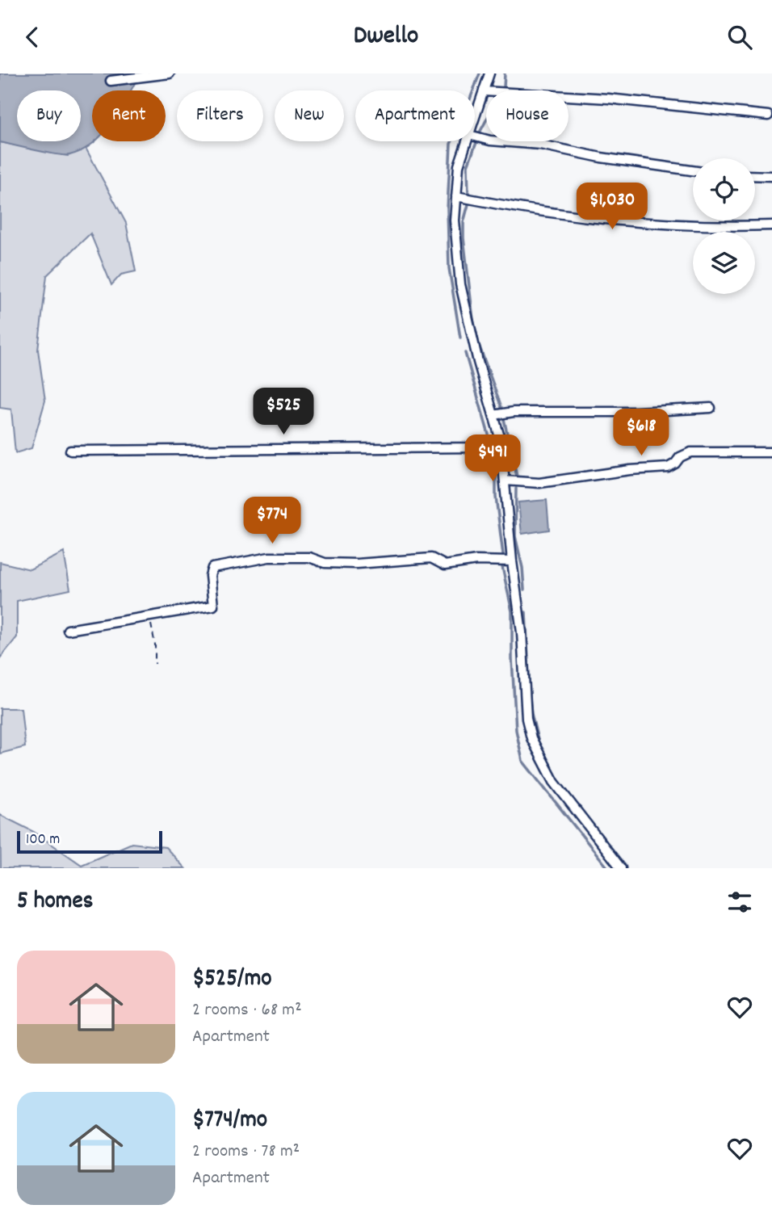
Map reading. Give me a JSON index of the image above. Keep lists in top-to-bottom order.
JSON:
{
  "scale_bar": "100 m",
  "page": {
    "header": "Dwello",
    "chip": [
      "Buy",
      "Rent",
      "Filters",
      "New",
      "Apartment",
      "House"
    ],
    "price": [
      "$1,030",
      "$525",
      "$618",
      "$491",
      "$774"
    ],
    "scale": "100 m",
    "heading": "5 homes",
    "list": [
      {
        "name": "$525/mo",
        "note": "2 rooms · 68 m² · Apartment"
      },
      {
        "name": "$774/mo",
        "note": "2 rooms · 78 m² · Apartment"
      }
    ]
  }
}
